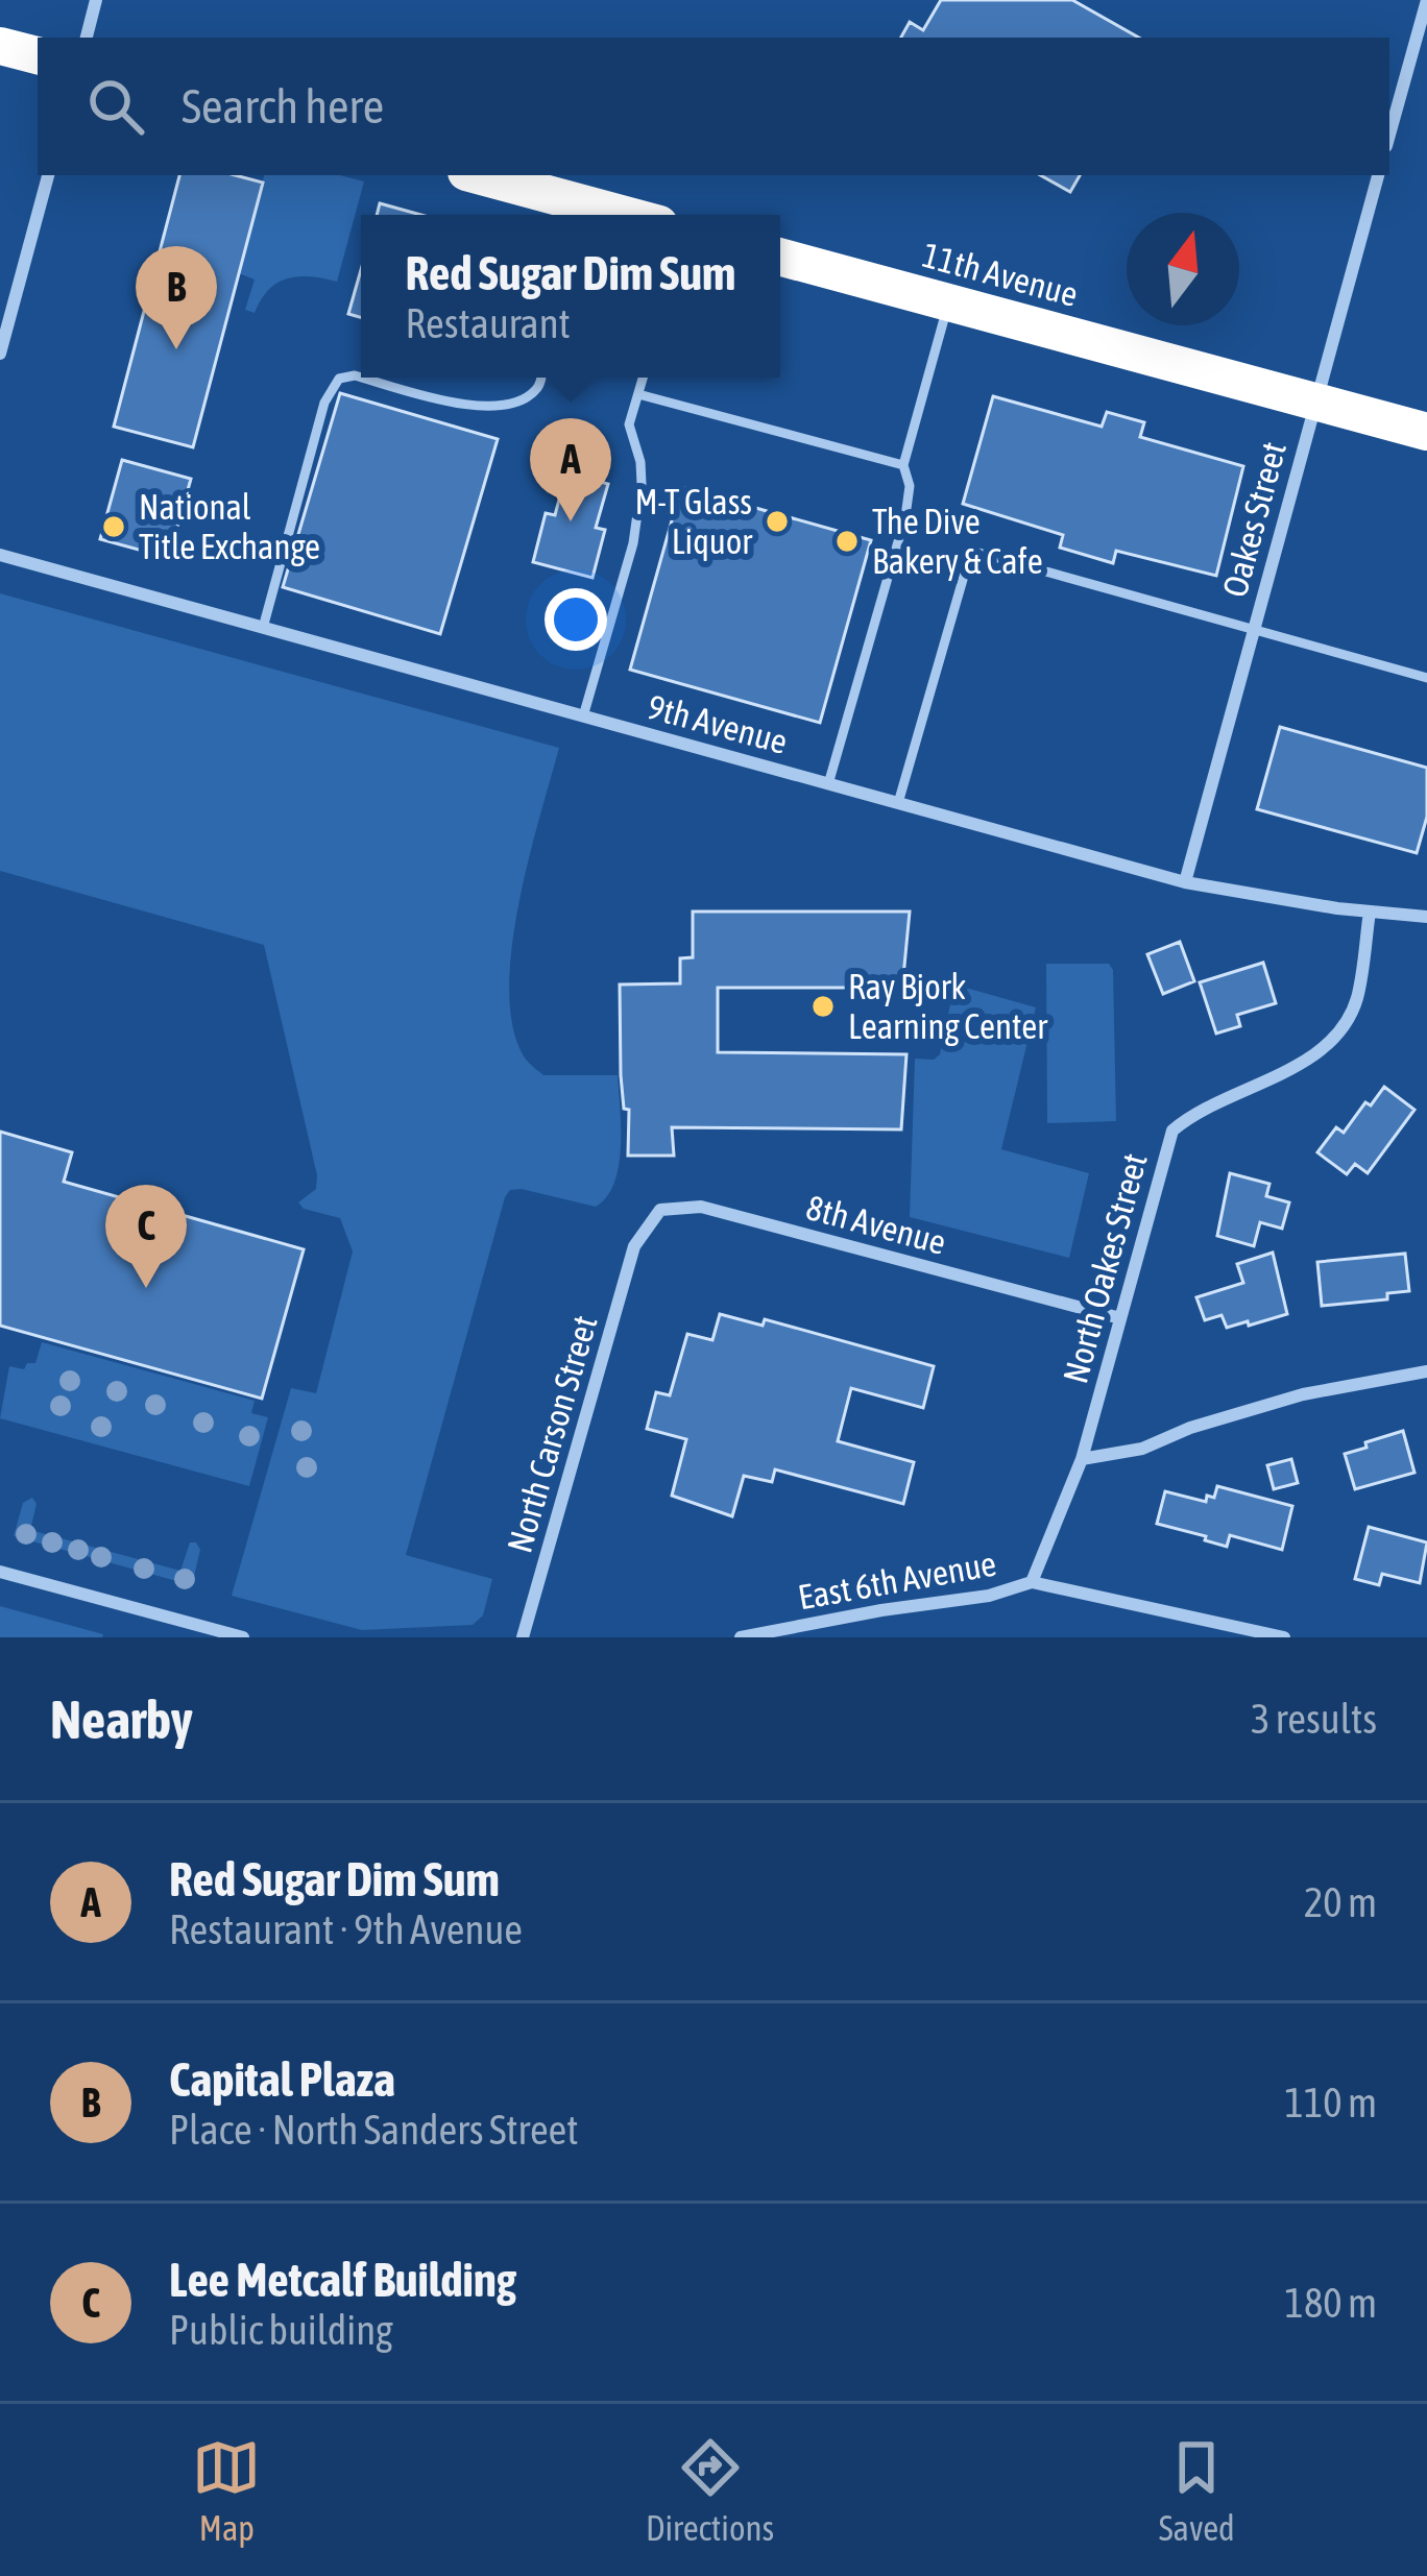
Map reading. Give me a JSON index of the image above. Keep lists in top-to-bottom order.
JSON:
{
  "streets": {
    "highway": ["11th Avenue"],
    "street": [
      "Oakes Street",
      "9th Avenue",
      "8th Avenue",
      "North Oakes Street",
      "North Carson Street",
      "East 6th Avenue"
    ]
  },
  "crossings": [
    ["11th Avenue", "Oakes Street"],
    ["Oakes Street", "9th Avenue"],
    ["9th Avenue", "North Oakes Street"],
    ["8th Avenue", "North Oakes Street"],
    ["8th Avenue", "North Carson Street"],
    ["North Oakes Street", "East 6th Avenue"]
  ],
  "places": [
    "M-T Glass Liquor",
    "National Title Exchange",
    "The Dive Bakery & Cafe",
    "Ray Bjork Learning Center"
  ],
  "north": "top",
  "page": {
    "search": "Search here",
    "popup": ["Red Sugar Dim Sum", "Restaurant"],
    "pins": ["B", "A", "C"],
    "heading": ["Nearby", "3 results"],
    "list": [
      {
        "mark": "A",
        "name": "Red Sugar Dim Sum",
        "note": "Restaurant · 9th Avenue",
        "value": "20 m"
      },
      {
        "mark": "B",
        "name": "Capital Plaza",
        "note": "Place · North Sanders Street",
        "value": "110 m"
      },
      {
        "mark": "C",
        "name": "Lee Metcalf Building",
        "note": "Public building",
        "value": "180 m"
      }
    ],
    "nav": ["Map", "Directions", "Saved"]
  }
}
